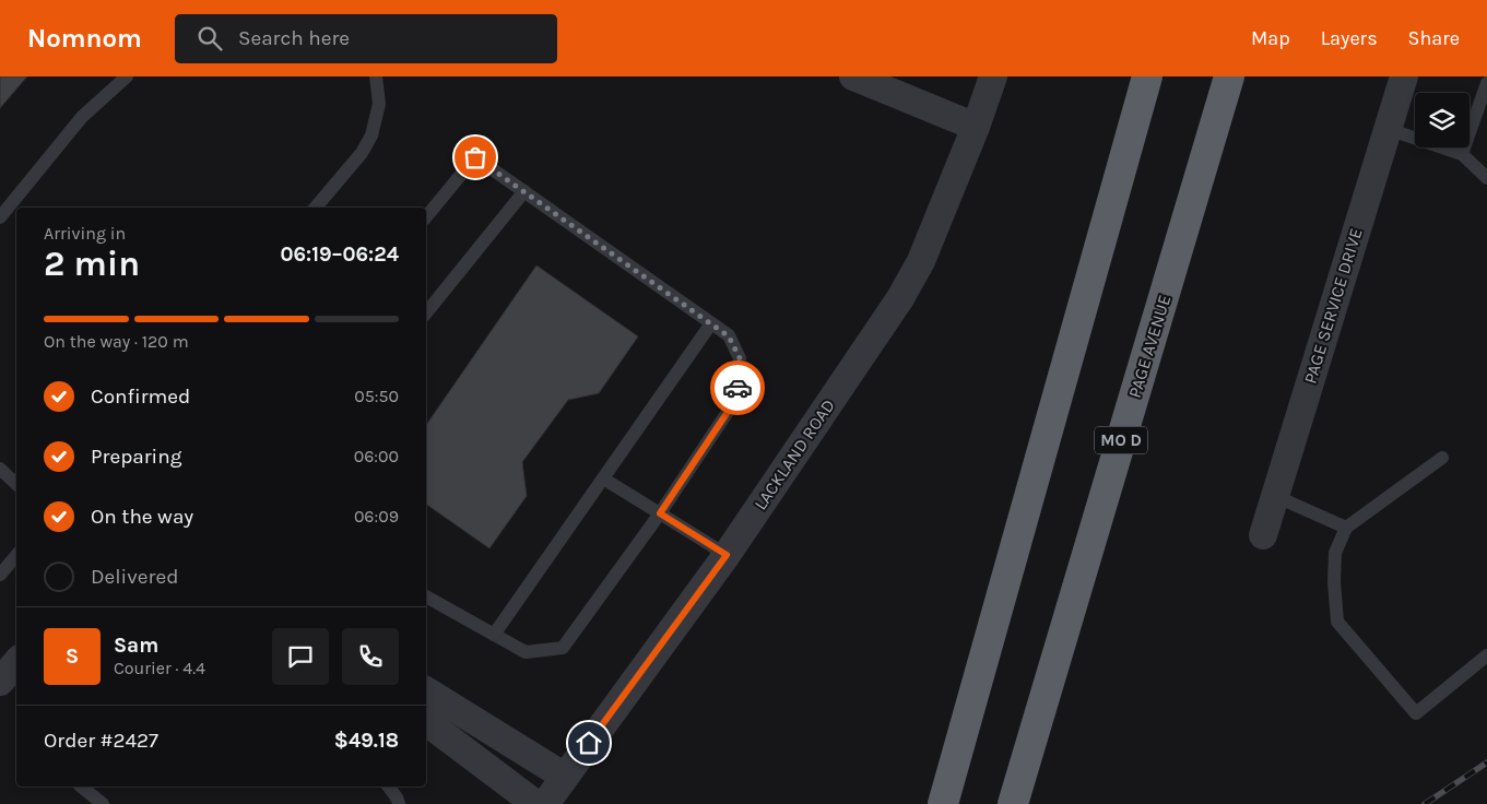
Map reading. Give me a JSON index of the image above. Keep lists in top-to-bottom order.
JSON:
{
  "streets": {
    "highway": ["PAGE AVENUE", "MO D"],
    "street": ["PAGE SERVICE DRIVE", "LACKLAND ROAD"]
  },
  "page": {
    "header": "Nomnom",
    "search": "Search here",
    "nav": ["Map", "Layers", "Share"],
    "heading": ["2 min", "Arriving in", "06:19–06:24"],
    "panel": [
      "Sam",
      "Courier · 4.4",
      "Order #2427",
      "$49.18"
    ],
    "bar": "On the way · 120 m",
    "list": [
      ["Confirmed", "05:50"],
      ["Preparing", "06:00"],
      ["On the way", "06:09"],
      "Delivered"
    ],
    "round": "S"
  }
}
